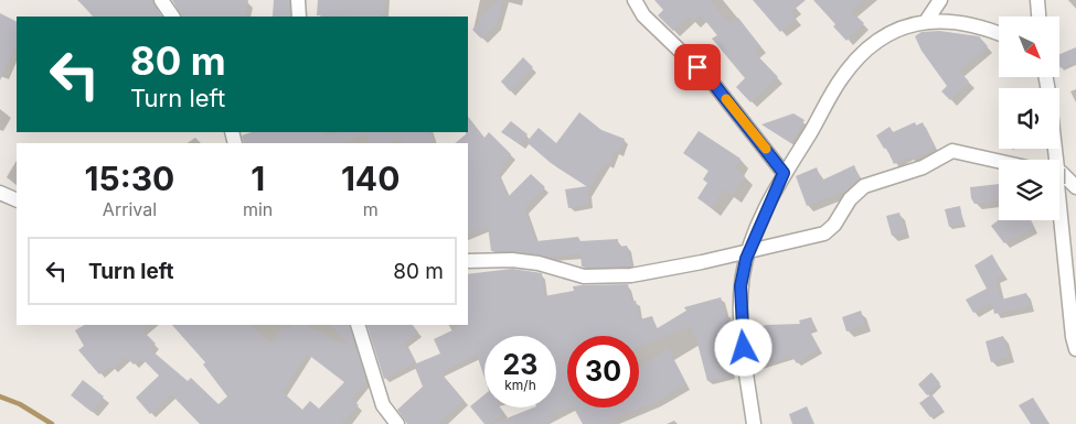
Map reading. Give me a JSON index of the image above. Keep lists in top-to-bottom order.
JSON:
{
  "north": "bottom right",
  "page": {
    "turn": ["80 m", "Turn left"],
    "eta": [
      "15:30",
      "Arrival",
      "1",
      "min",
      "140",
      "m"
    ],
    "list": [
      {
        "name": "Turn left",
        "value": "80 m"
      }
    ],
    "speed": "23 km/h",
    "limit": "30"
  }
}
